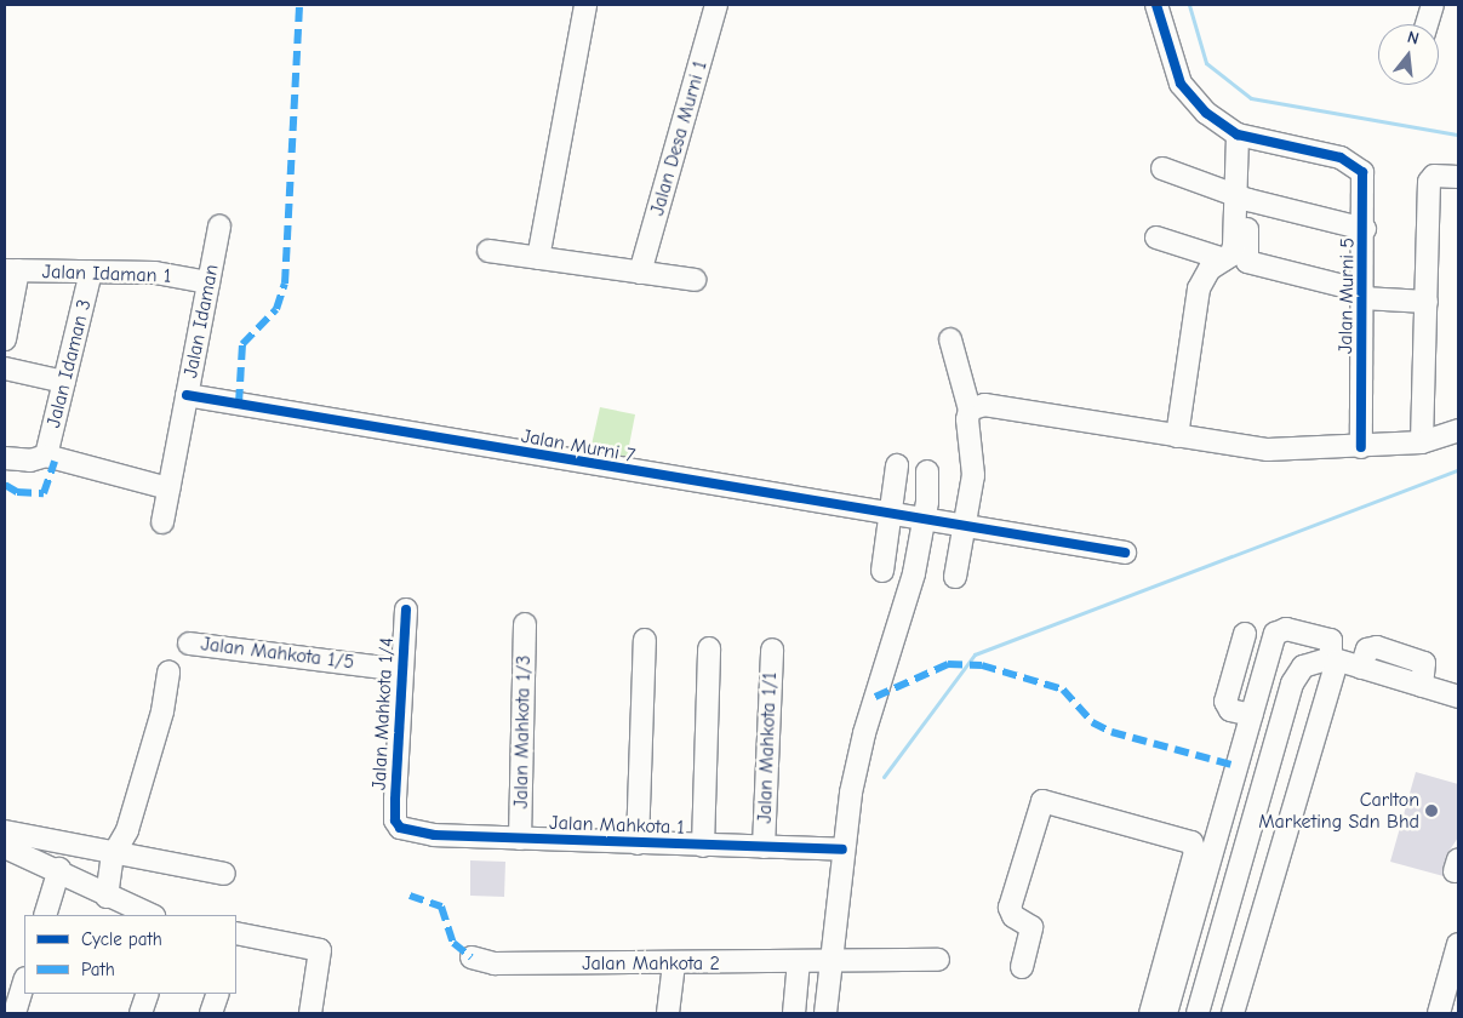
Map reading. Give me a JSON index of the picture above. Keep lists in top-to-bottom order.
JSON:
{
  "streets": {
    "street": [
      "Jalan Desa Murni 1",
      "Jalan Idaman 1",
      "Jalan Murni 5",
      "Jalan Idaman",
      "Jalan Idaman 3",
      "Jalan Murni 7",
      "Jalan Mahkota 1/5",
      "Jalan Mahkota 1/4",
      "Jalan Mahkota 1/3",
      "Jalan Mahkota 1/1",
      "Jalan Mahkota 1",
      "Jalan Mahkota 2"
    ]
  },
  "crossings": [
    ["Jalan Idaman 1", "Jalan Idaman"],
    ["Jalan Idaman 1", "Jalan Idaman 3"],
    ["Jalan Idaman", "Jalan Murni 7"],
    ["Jalan Mahkota 1/5", "Jalan Mahkota 1/4"],
    ["Jalan Mahkota 1/4", "Jalan Mahkota 1"],
    ["Jalan Mahkota 1/3", "Jalan Mahkota 1"],
    ["Jalan Mahkota 1/1", "Jalan Mahkota 1"]
  ],
  "places": ["Carlton Marketing Sdn Bhd"],
  "legend": ["Cycle path", "Path"],
  "north": "top"
}
